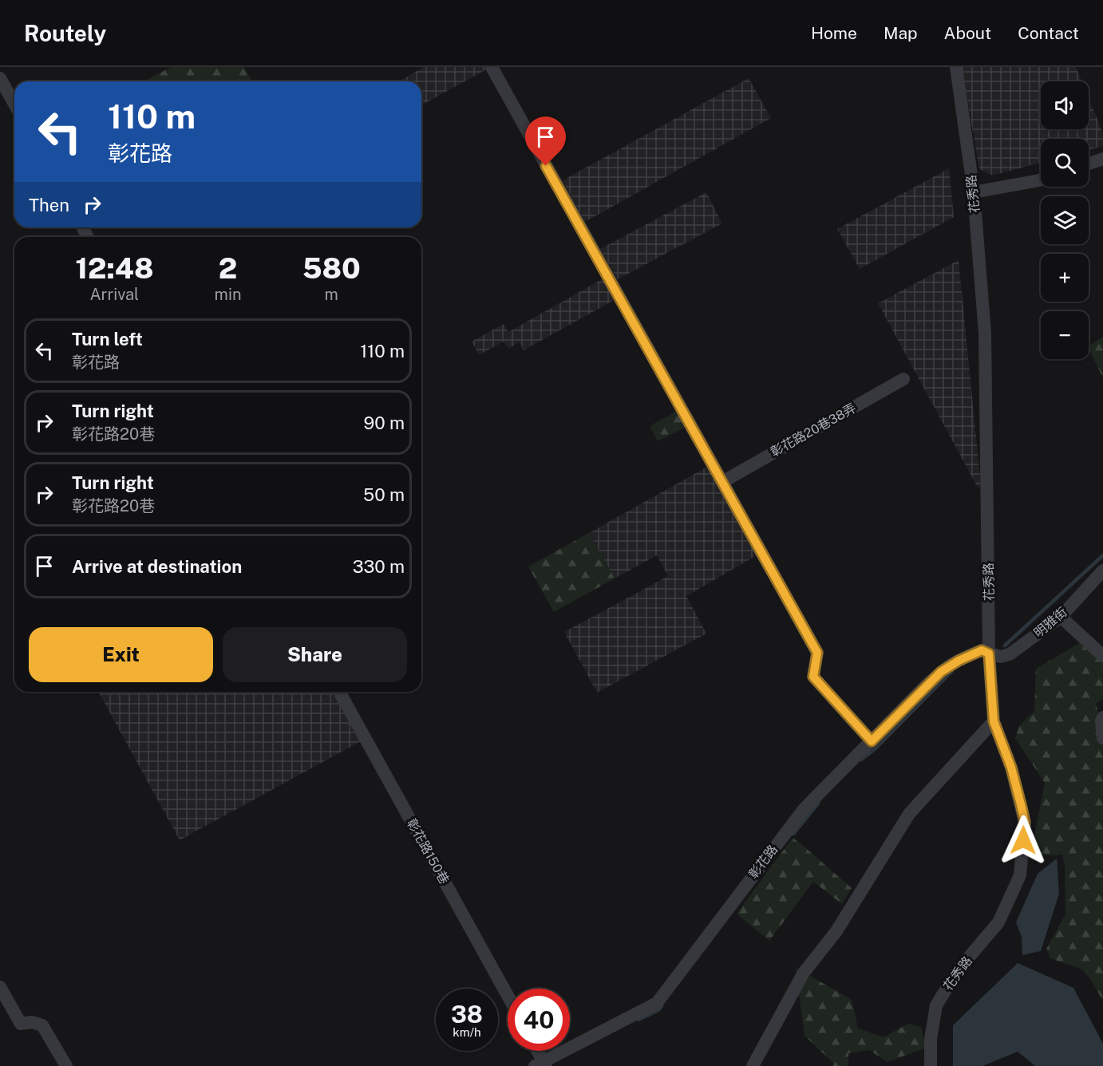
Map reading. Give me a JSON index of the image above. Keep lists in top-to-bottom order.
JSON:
{
  "streets": {
    "street": [
      "花秀路",
      "彰花路20巷38弄",
      "明雅街",
      "彰花路150巷",
      "彰花路"
    ]
  },
  "crossings": [
    ["花秀路", "明雅街"],
    ["花秀路", "彰花路"],
    ["明雅街", "彰花路"]
  ],
  "page": {
    "header": "Routely",
    "nav": [
      "Home",
      "Map",
      "About",
      "Contact"
    ],
    "map_buttons": ["+", "−"],
    "turn": ["110 m", "彰花路"],
    "then": "Then",
    "eta": [
      "12:48",
      "Arrival",
      "2",
      "min",
      "580",
      "m"
    ],
    "list": [
      {
        "name": "Turn left",
        "note": "彰花路",
        "value": "110 m"
      },
      {
        "name": "Turn right",
        "note": "彰花路20巷",
        "value": "90 m"
      },
      {
        "name": "Turn right",
        "note": "彰花路20巷",
        "value": "50 m"
      },
      {
        "name": "Arrive at destination",
        "value": "330 m"
      }
    ],
    "buttons": ["Exit", "Share"],
    "speed": "38 km/h",
    "limit": "40"
  }
}
